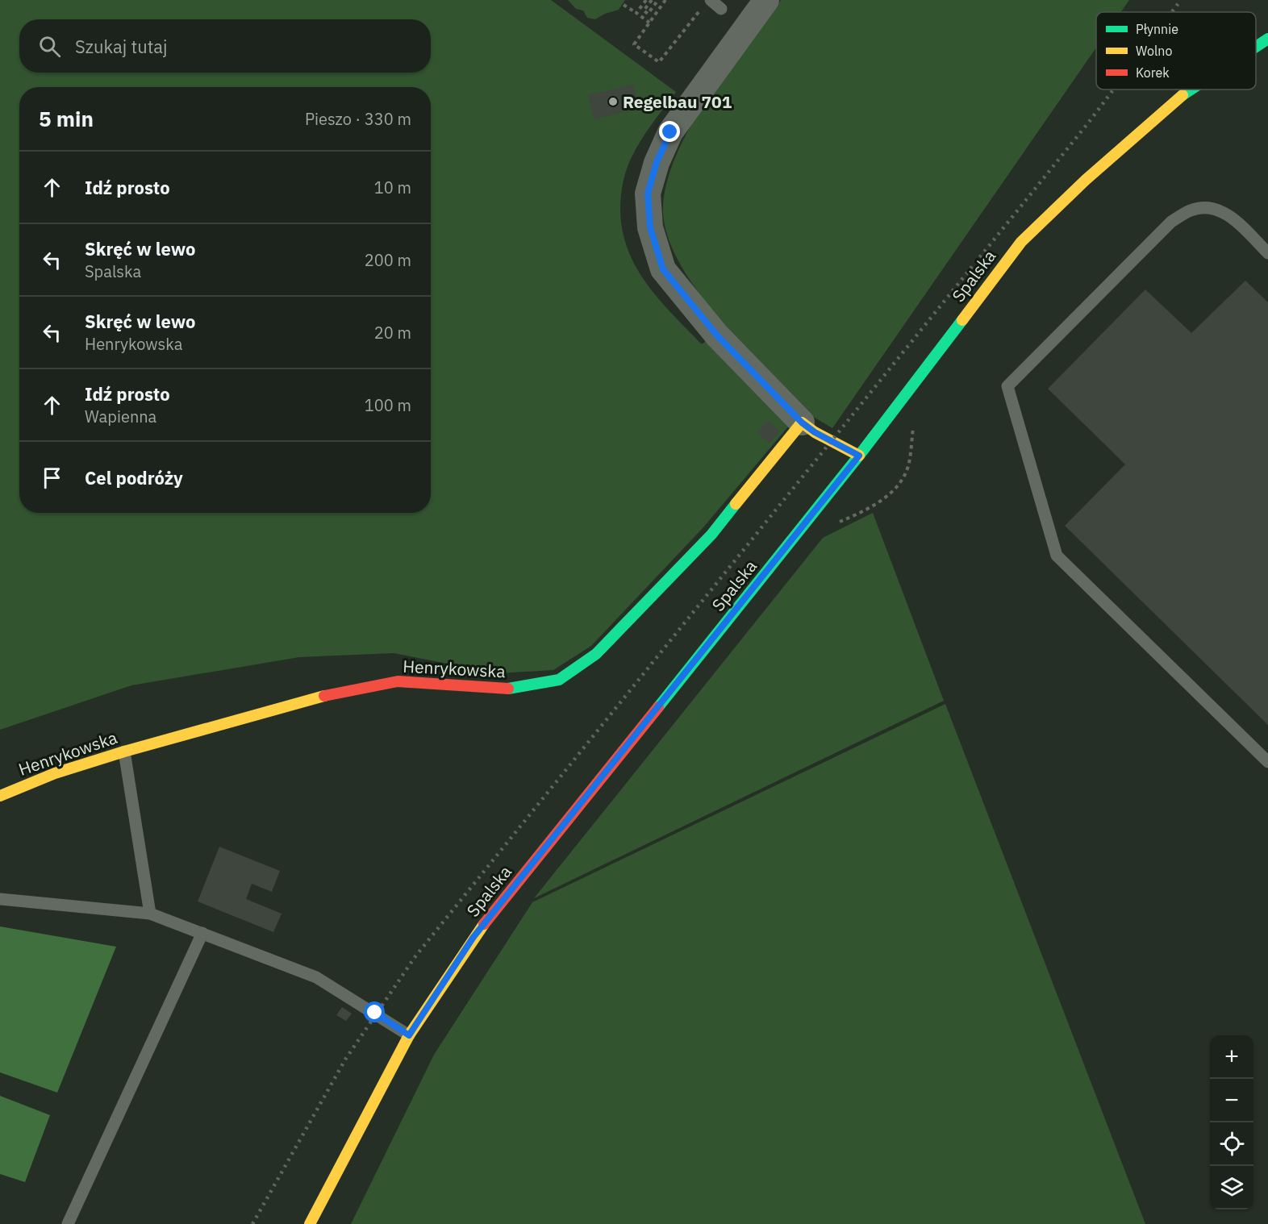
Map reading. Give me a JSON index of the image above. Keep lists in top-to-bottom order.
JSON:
{
  "streets": {
    "street": ["Spalska", "Henrykowska"]
  },
  "places": ["Regelbau 701"],
  "legend": ["Płynnie", "Wolno", "Korek"],
  "page": {
    "search": "Szukaj tutaj",
    "heading": ["5 min", "Pieszo · 330 m"],
    "list": [
      ["Idź prosto", "10 m"],
      ["Skręć w lewo", "Spalska", "200 m"],
      ["Skręć w lewo", "Henrykowska", "20 m"],
      ["Idź prosto", "Wapienna", "100 m"],
      "Cel podróży"
    ],
    "map_buttons": ["+", "−"]
  }
}
